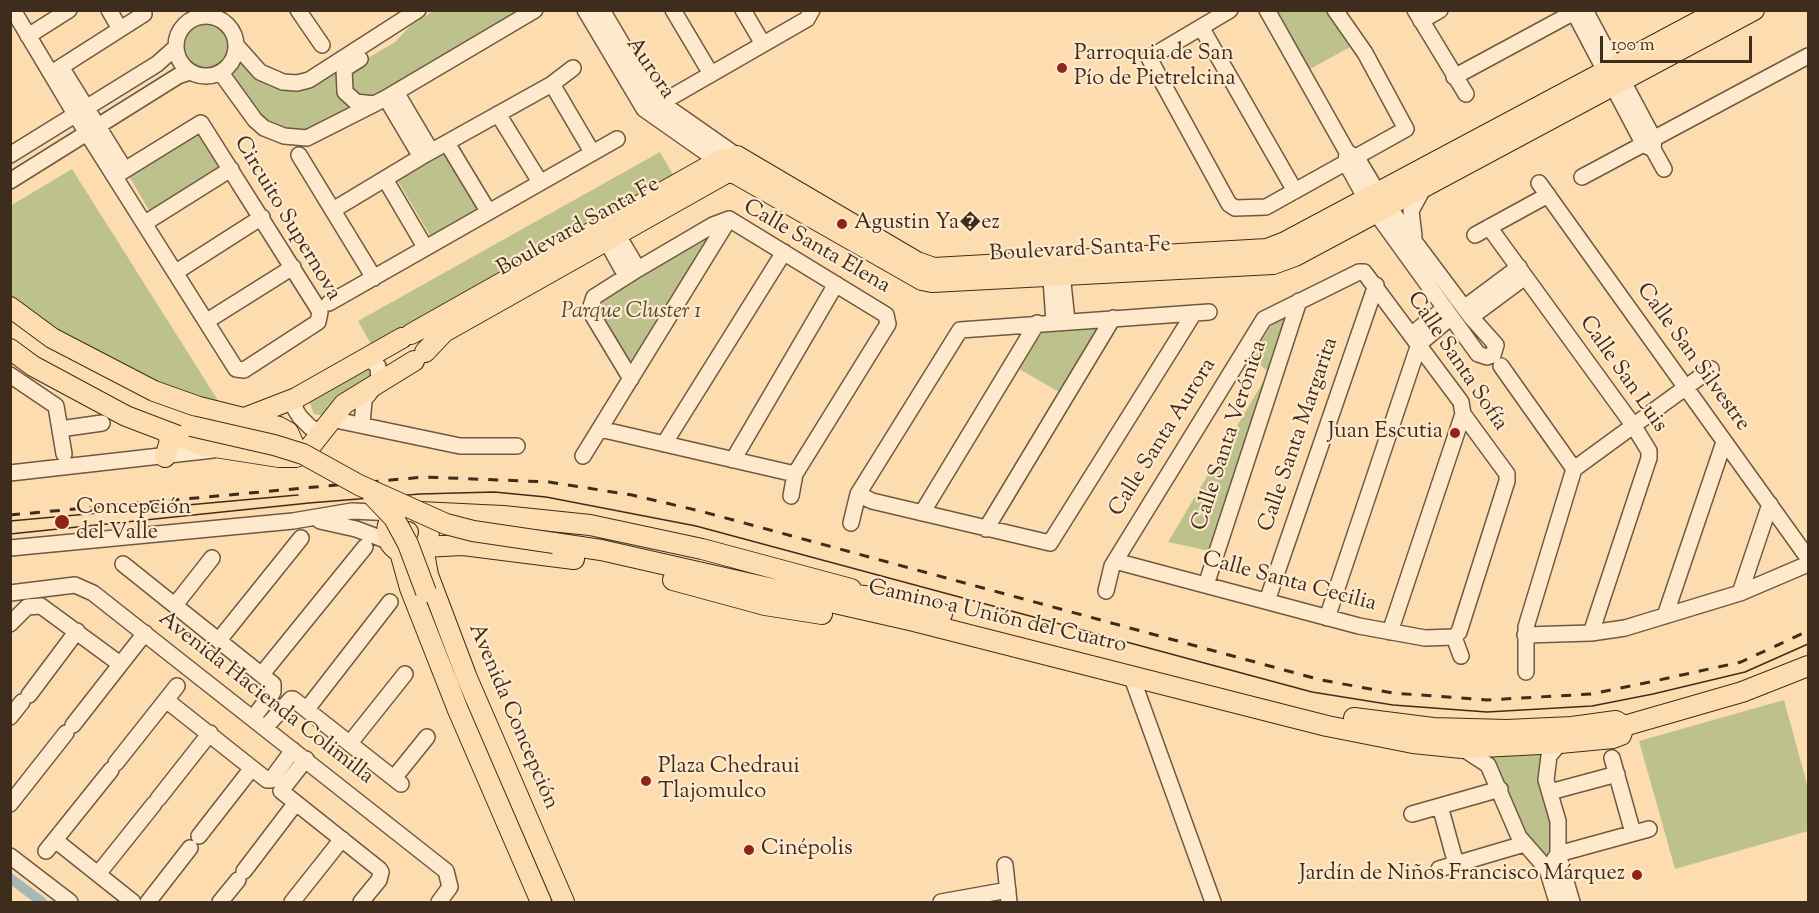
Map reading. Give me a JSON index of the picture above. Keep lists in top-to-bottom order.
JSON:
{
  "streets": {
    "main road": ["Boulevard Santa Fe", "Camino a Unión del Cuatro", "Avenida Concepción"],
    "street": [
      "Aurora",
      "Circuito Supernova",
      "Calle Santa Elena",
      "Calle San Silvestre",
      "Calle Santa Sofía",
      "Calle San Luis",
      "Calle Santa Margarita",
      "Calle Santa Verónica",
      "Calle Santa Aurora",
      "Calle Santa Cecilia",
      "Avenida Hacienda Colimilla"
    ]
  },
  "crossings": [
    ["Aurora", "Boulevard Santa Fe"],
    ["Calle San Silvestre", "Calle San Luis"],
    ["Calle Santa Sofía", "Calle Santa Margarita"],
    ["Calle Santa Sofía", "Calle Santa Verónica"],
    ["Calle Santa Sofía", "Calle Santa Aurora"],
    ["Calle Santa Sofía", "Calle Santa Cecilia"],
    ["Calle Santa Margarita", "Calle Santa Cecilia"],
    ["Calle Santa Verónica", "Calle Santa Cecilia"],
    ["Calle Santa Aurora", "Calle Santa Cecilia"],
    ["Camino a Unión del Cuatro", "Avenida Concepción"]
  ],
  "parks": ["Parque Cluster 1"],
  "places": [
    "Parroquia de San Pío de Pietrelcina",
    "Agustin Ya�ez",
    "Juan Escutia",
    "Concepción del Valle",
    "Plaza Chedraui Tlajomulco",
    "Cinépolis",
    "Jardín de Niños Francisco Márquez"
  ],
  "scale_bar": "100 m"
}
